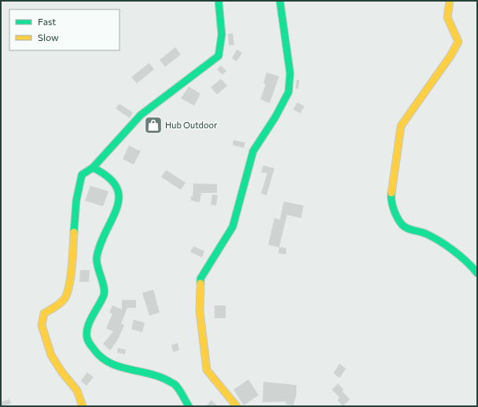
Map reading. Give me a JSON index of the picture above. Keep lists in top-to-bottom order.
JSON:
{
  "places": {
    "shop": ["Hub Outdoor"]
  },
  "legend": ["Fast", "Slow"]
}
